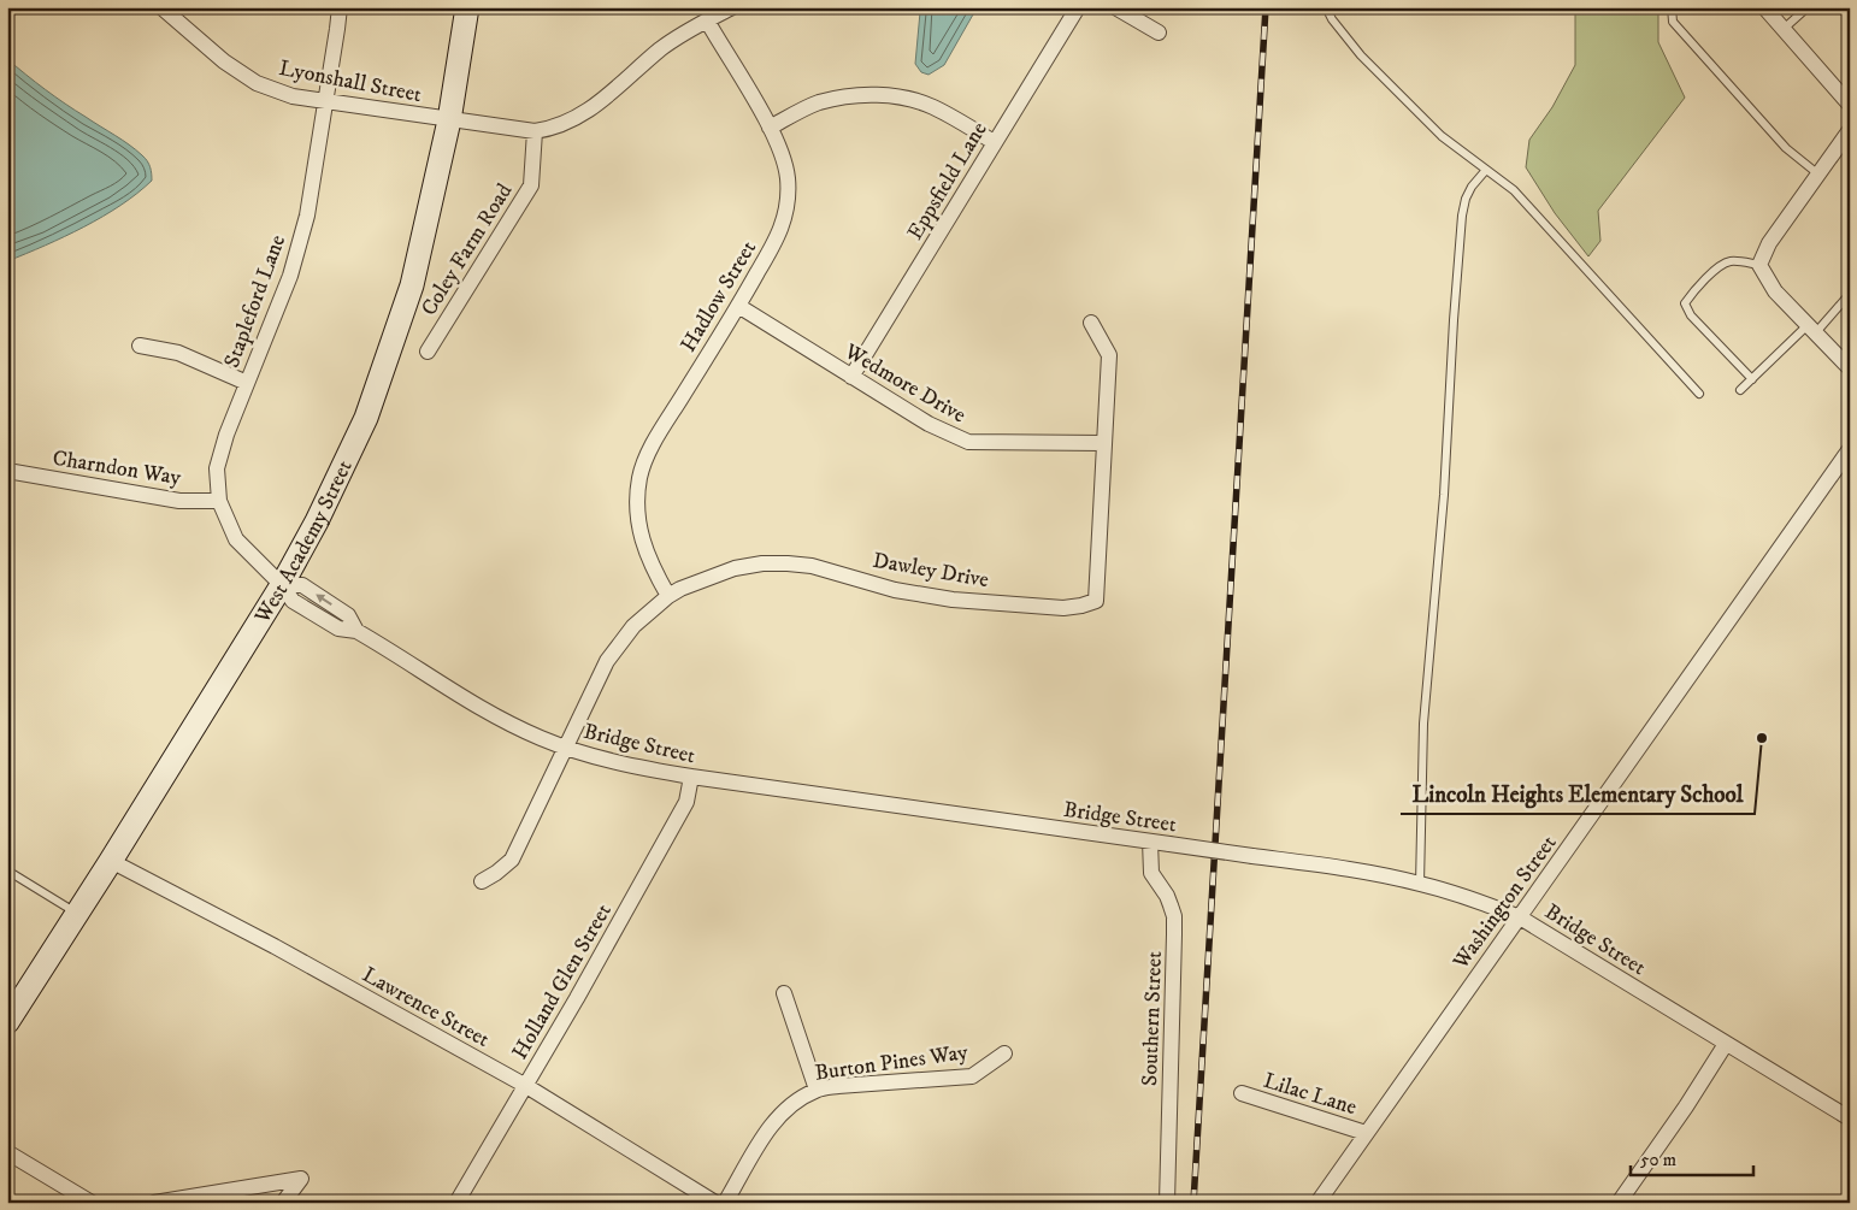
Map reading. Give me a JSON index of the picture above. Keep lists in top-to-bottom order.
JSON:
{
  "streets": {
    "main road": ["West Academy Street"],
    "street": [
      "Lyonshall Street",
      "Eppsfield Lane",
      "Coley Farm Road",
      "Hadlow Street",
      "Stapleford Lane",
      "Wedmore Drive",
      "Charndon Way",
      "Dawley Drive",
      "Bridge Street",
      "Washington Street",
      "Holland Glen Street",
      "Lawrence Street",
      "Southern Street",
      "Burton Pines Way",
      "Lilac Lane"
    ]
  },
  "crossings": [
    ["Lyonshall Street", "Stapleford Lane"],
    ["Lyonshall Street", "West Academy Street"],
    ["Eppsfield Lane", "Wedmore Drive"],
    ["Hadlow Street", "Wedmore Drive"],
    ["Hadlow Street", "Dawley Drive"],
    ["Stapleford Lane", "Charndon Way"],
    ["Stapleford Lane", "West Academy Street"],
    ["Stapleford Lane", "Bridge Street"],
    ["Wedmore Drive", "Dawley Drive"],
    ["West Academy Street", "Bridge Street"],
    ["West Academy Street", "Lawrence Street"],
    ["Dawley Drive", "Bridge Street"],
    ["Bridge Street", "Washington Street"],
    ["Bridge Street", "Holland Glen Street"],
    ["Bridge Street", "Southern Street"],
    ["Washington Street", "Lilac Lane"],
    ["Holland Glen Street", "Lawrence Street"]
  ],
  "places": ["Lincoln Heights Elementary School"],
  "scale_bar": "50 m"
}
